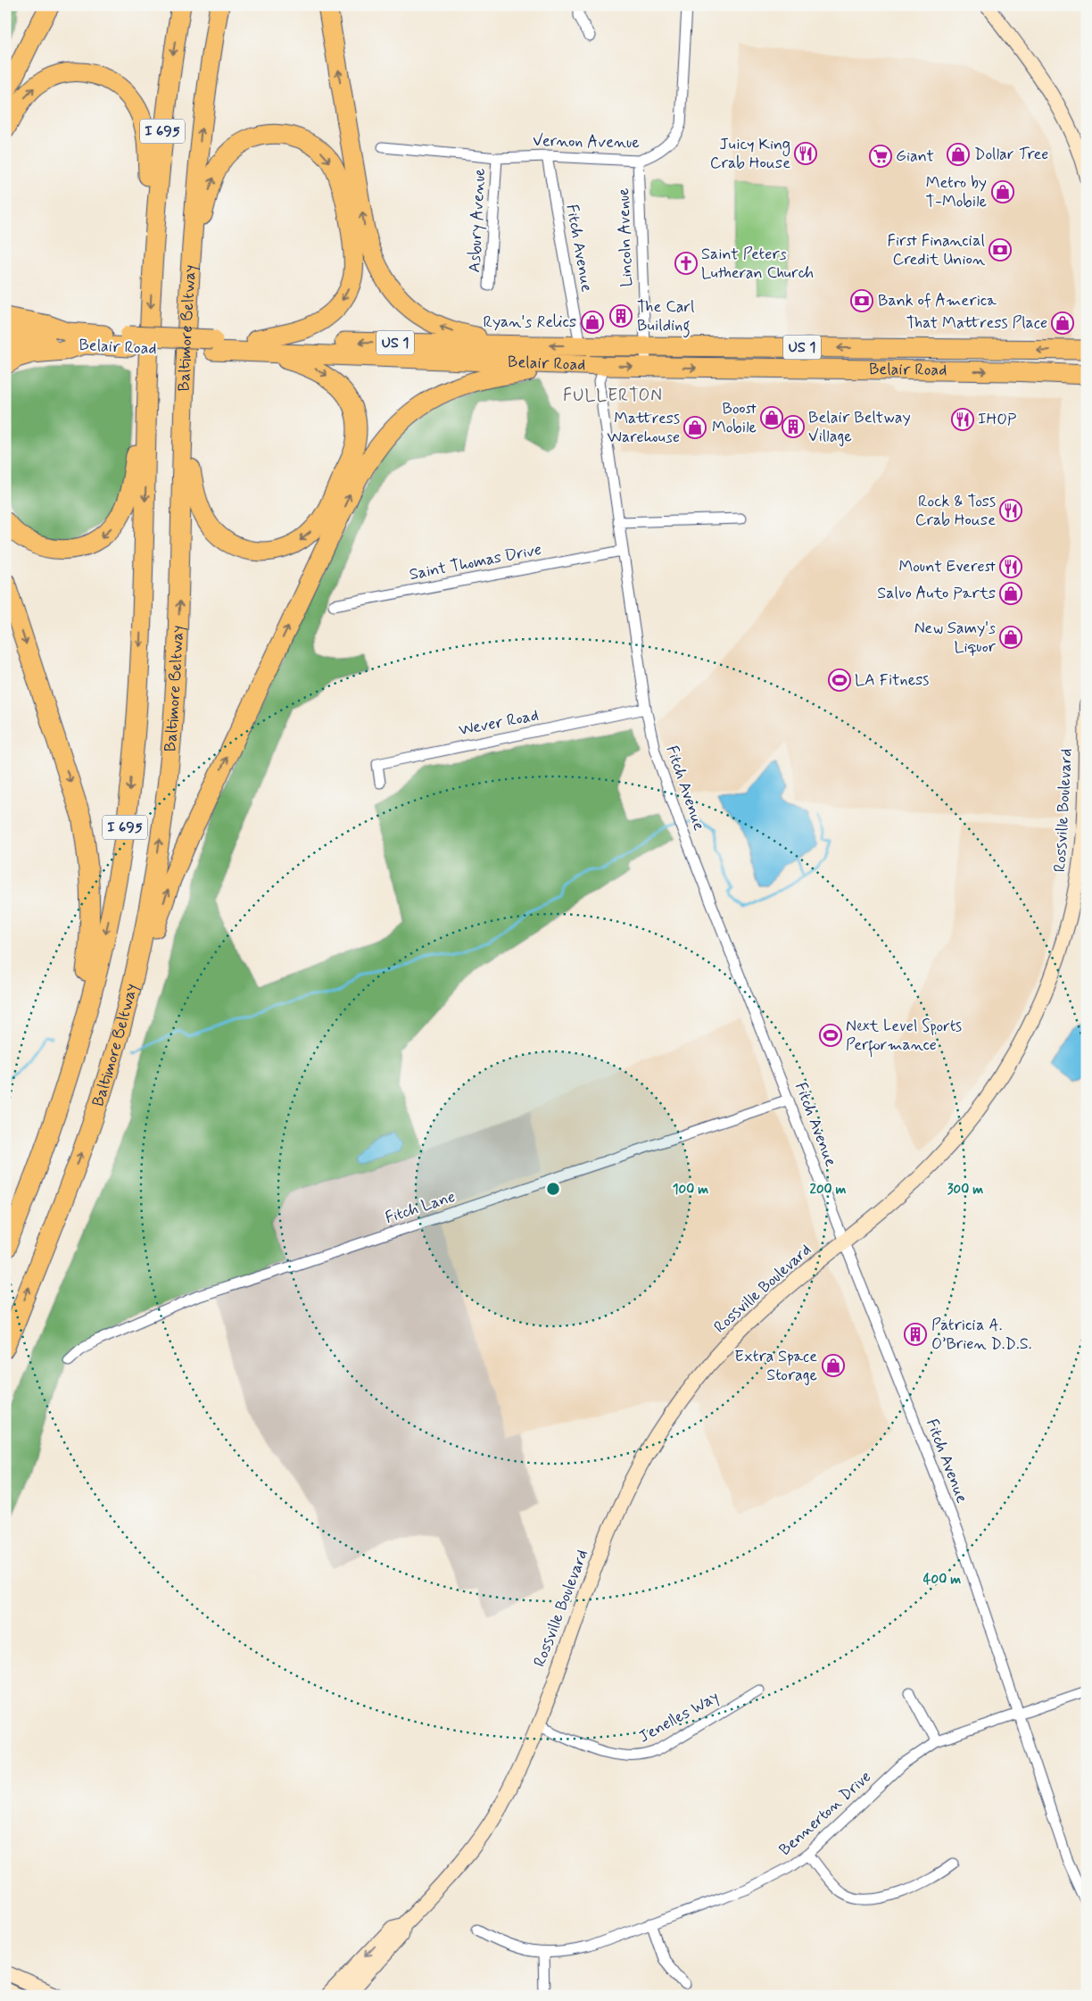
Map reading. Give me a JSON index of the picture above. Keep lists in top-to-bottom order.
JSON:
{
  "streets": {
    "highway": [
      "I 695",
      "Baltimore Beltway",
      "US 1",
      "Belair Road"
    ],
    "main road": ["Rossville Boulevard"],
    "street": [
      "Vernon Avenue",
      "Asbury Avenue",
      "Lincoln Avenue",
      "Fitch Avenue",
      "Saint Thomas Drive",
      "Wever Road",
      "Fitch Lane",
      "Jenelles Way",
      "Bennerton Drive"
    ]
  },
  "crossings": [
    ["Vernon Avenue", "Asbury Avenue"],
    ["Vernon Avenue", "Lincoln Avenue"],
    ["Vernon Avenue", "Fitch Avenue"],
    ["Lincoln Avenue", "Belair Road"],
    ["Fitch Avenue", "Belair Road"],
    ["Fitch Avenue", "Saint Thomas Drive"],
    ["Fitch Avenue", "Wever Road"],
    ["Fitch Avenue", "Rossville Boulevard"],
    ["Fitch Avenue", "Fitch Lane"],
    ["Fitch Avenue", "Bennerton Drive"],
    ["Rossville Boulevard", "Jenelles Way"]
  ],
  "districts": ["FULLERTON"],
  "places": {
    "restaurant": [
      "Juicy King Crab House",
      "IHOP",
      "Rock & Toss Crab House",
      "Mount Everest"
    ],
    "shop": [
      "Dollar Tree",
      "Metro by T-Mobile",
      "Ryan's Relics",
      "That Mattress Place",
      "Boost Mobile",
      "Mattress Warehouse",
      "Salvo Auto Parts",
      "New Samy's Liquor",
      "Extra Space Storage"
    ],
    "supermarket": ["Giant"],
    "bank": ["First Financial Credit Union", "Bank of America"],
    "church": ["Saint Peters Lutheran Church"],
    "building": ["The Carl Building", "Belair Beltway Village", "Patricia A. O’Brien D.D.S."],
    "sports": ["LA Fitness", "Next Level Sports Performance"]
  },
  "rings": [
    "100 m",
    "200 m",
    "300 m",
    "400 m"
  ]
}
